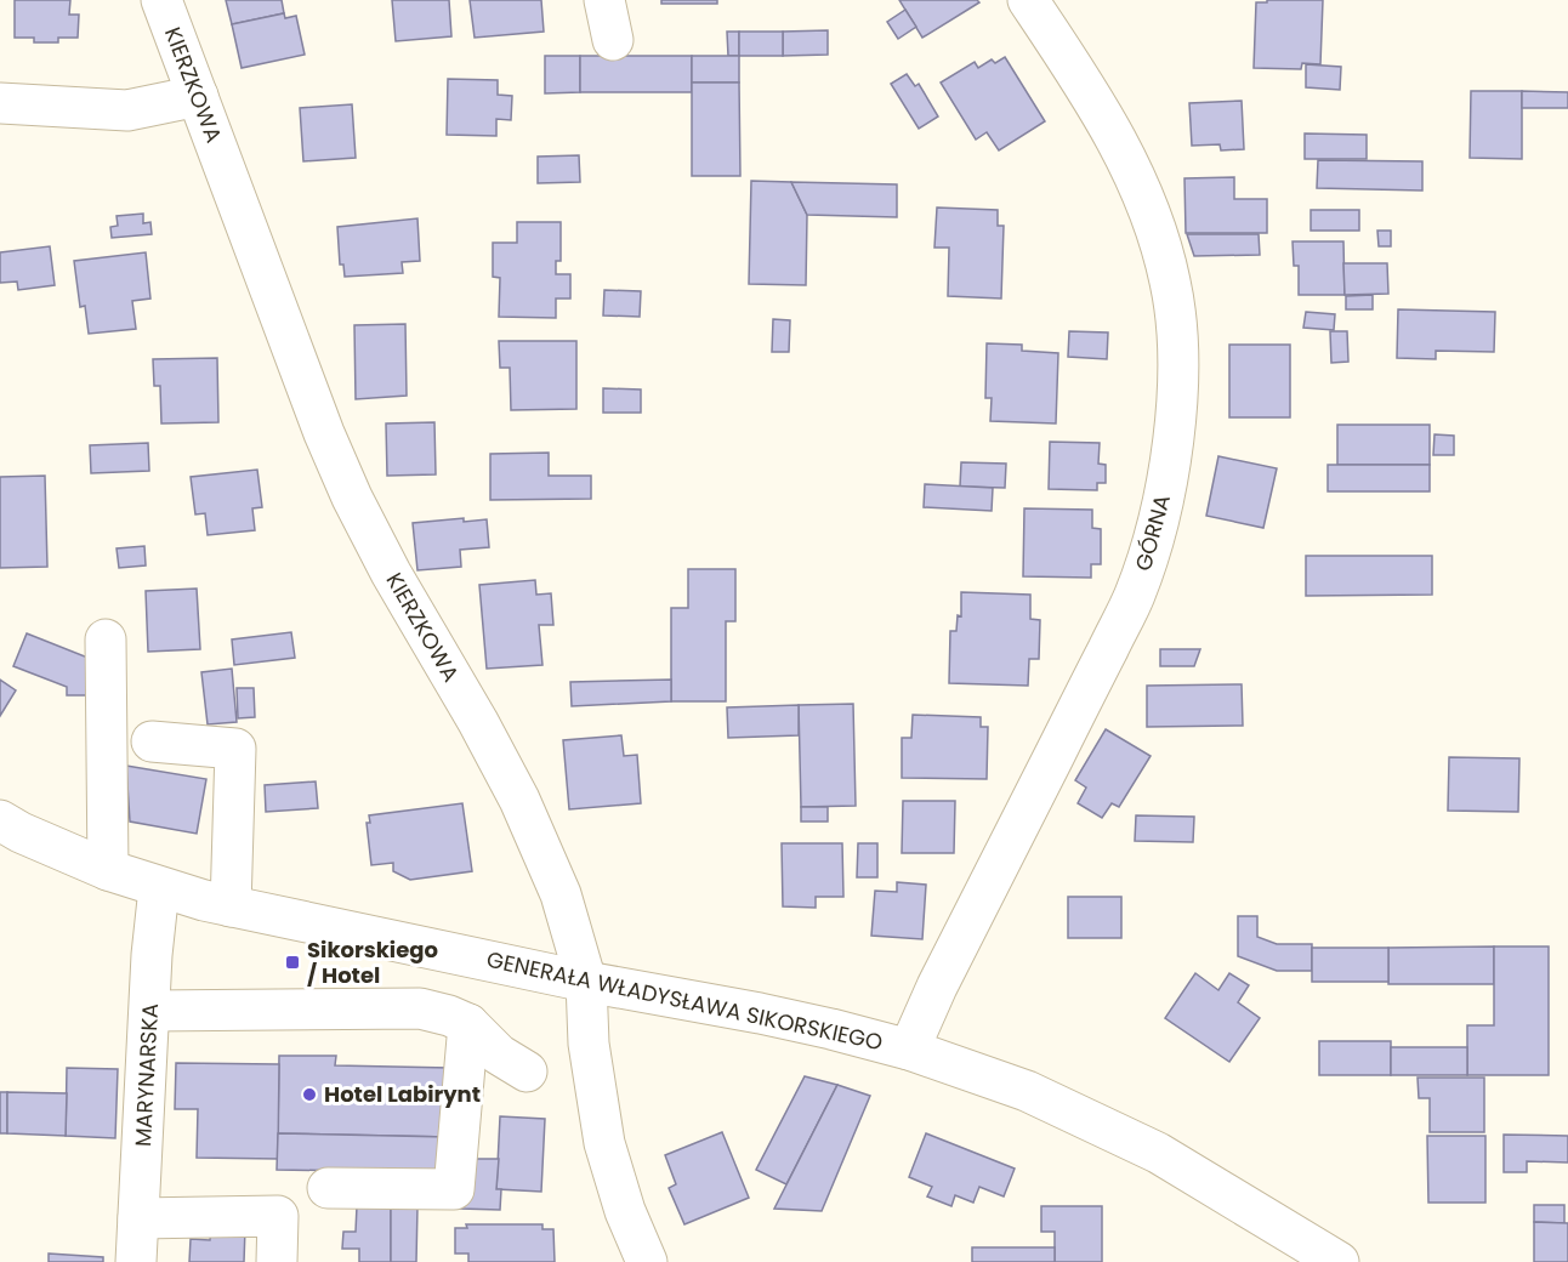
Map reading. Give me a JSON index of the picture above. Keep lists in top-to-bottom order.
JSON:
{
  "streets": {
    "street": [
      "KIERZKOWA",
      "GÓRNA",
      "GENERAŁA WŁADYSŁAWA SIKORSKIEGO",
      "MARYNARSKA"
    ]
  },
  "crossings": [
    ["KIERZKOWA", "GENERAŁA WŁADYSŁAWA SIKORSKIEGO"],
    ["GÓRNA", "GENERAŁA WŁADYSŁAWA SIKORSKIEGO"],
    ["GENERAŁA WŁADYSŁAWA SIKORSKIEGO", "MARYNARSKA"]
  ],
  "places": {
    "transit": ["Sikorskiego / Hotel"],
    "other": ["Hotel Labirynt"]
  }
}
